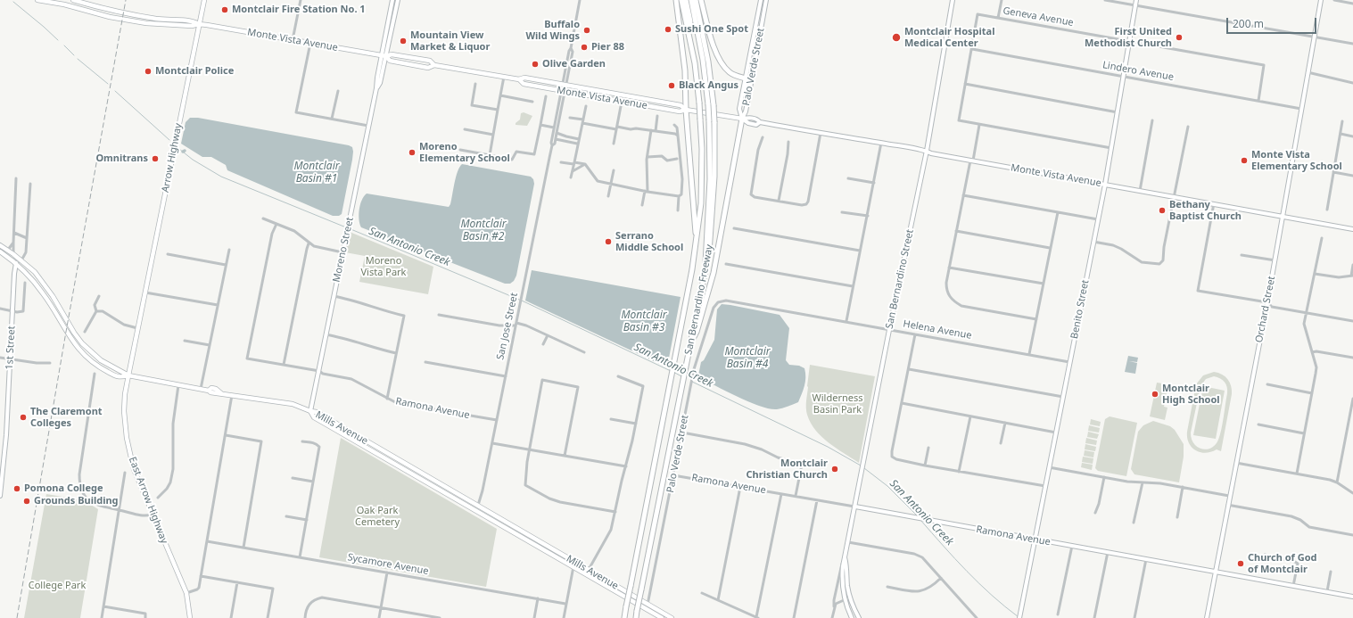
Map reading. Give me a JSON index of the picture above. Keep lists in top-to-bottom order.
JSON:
{
  "streets": {
    "highway": ["San Bernardino Freeway"],
    "main road": [
      "Monte Vista Avenue",
      "Arrow Highway",
      "Mills Avenue",
      "East Arrow Highway"
    ],
    "street": [
      "Geneva Avenue",
      "Palo Verde Street",
      "Lindero Avenue",
      "Moreno Street",
      "San Bernardino Street",
      "Benito Street",
      "Orchard Street",
      "San Jose Street",
      "Helena Avenue",
      "1st Street",
      "Ramona Avenue",
      "Sycamore Avenue"
    ]
  },
  "crossings": [
    ["Geneva Avenue", "Lindero Avenue"],
    ["Geneva Avenue", "Benito Street"],
    ["Monte Vista Avenue", "Palo Verde Street"],
    ["Monte Vista Avenue", "Arrow Highway"],
    ["Monte Vista Avenue", "Moreno Street"],
    ["Monte Vista Avenue", "San Bernardino Street"],
    ["Monte Vista Avenue", "Benito Street"],
    ["Monte Vista Avenue", "Orchard Street"],
    ["Monte Vista Avenue", "San Jose Street"],
    ["Palo Verde Street", "Helena Avenue"],
    ["Palo Verde Street", "Ramona Avenue"],
    ["Palo Verde Street", "Mills Avenue"],
    ["Lindero Avenue", "Benito Street"],
    ["Lindero Avenue", "Orchard Street"],
    ["Arrow Highway", "East Arrow Highway"],
    ["Moreno Street", "Ramona Avenue"],
    ["Moreno Street", "Mills Avenue"],
    ["San Bernardino Street", "Helena Avenue"],
    ["San Bernardino Street", "Ramona Avenue"],
    ["Benito Street", "Helena Avenue"],
    ["Benito Street", "Ramona Avenue"],
    ["Orchard Street", "Ramona Avenue"],
    ["San Jose Street", "Ramona Avenue"],
    ["San Jose Street", "Mills Avenue"]
  ],
  "water": [
    "Montclair Basin #1",
    "Montclair Basin #2",
    "San Antonio Creek",
    "Montclair Basin #3",
    "Montclair Basin #4"
  ],
  "parks": [
    "Moreno Vista Park",
    "Wilderness Basin Park",
    "Oak Park Cemetery",
    "College Park"
  ],
  "places": [
    "Montclair Fire Station No. 1",
    "Sushi One Spot",
    "Buffalo Wild Wings",
    "Montclair Hospital Medical Center",
    "First United Methodist Church",
    "Mountain View Market & Liquor",
    "Pier 88",
    "Olive Garden",
    "Montclair Police",
    "Black Angus",
    "Moreno Elementary School",
    "Omnitrans",
    "Monte Vista Elementary School",
    "Bethany Baptist Church",
    "Serrano Middle School",
    "Montclair High School",
    "The Claremont Colleges",
    "Montclair Christian Church",
    "Pomona College",
    "Grounds Building",
    "Church of God of Montclair"
  ],
  "scale_bar": "200 m"
}
